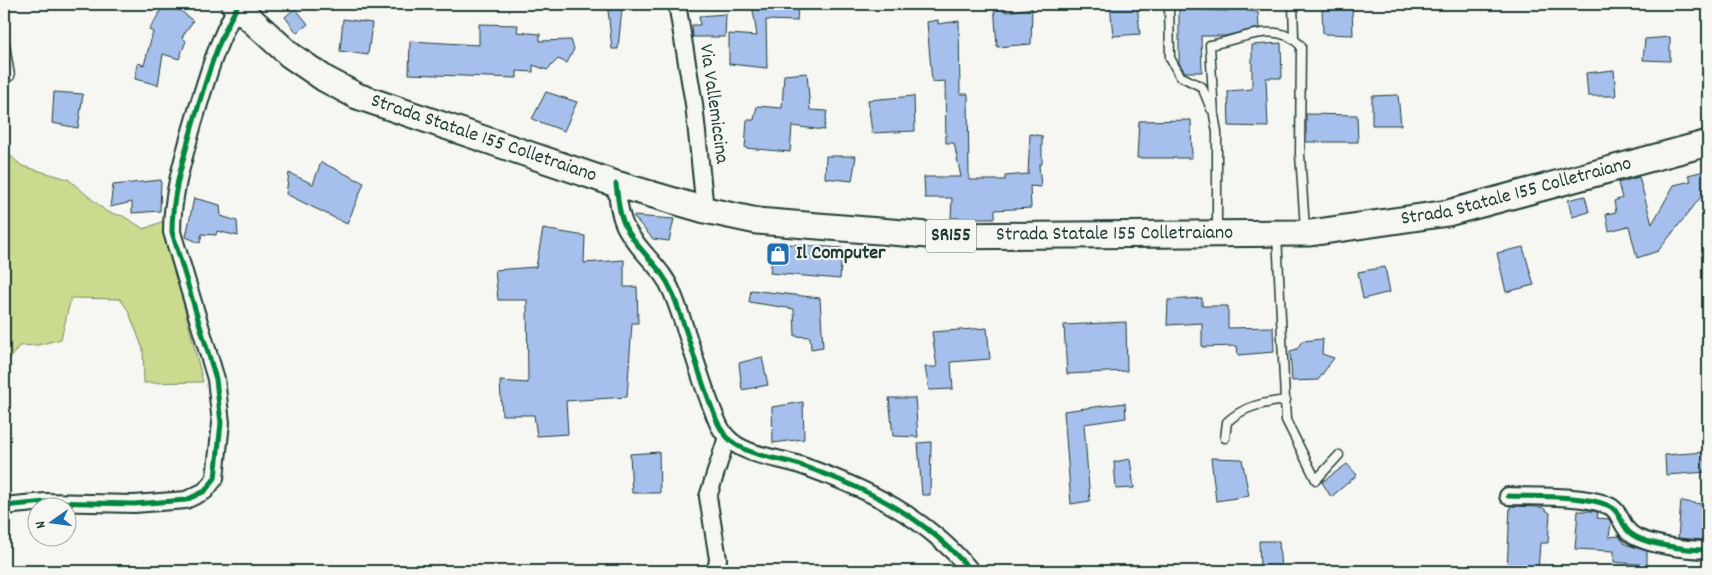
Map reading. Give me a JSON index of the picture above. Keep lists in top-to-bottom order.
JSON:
{
  "streets": {
    "main road": ["Strada Statale 155 Colletraiano", "SR155"],
    "street": ["Via Vallemiccina"]
  },
  "crossings": [
    ["Via Vallemiccina", "Strada Statale 155 Colletraiano"]
  ],
  "places": {
    "shop": ["Il Computer"]
  },
  "north": "left"
}
